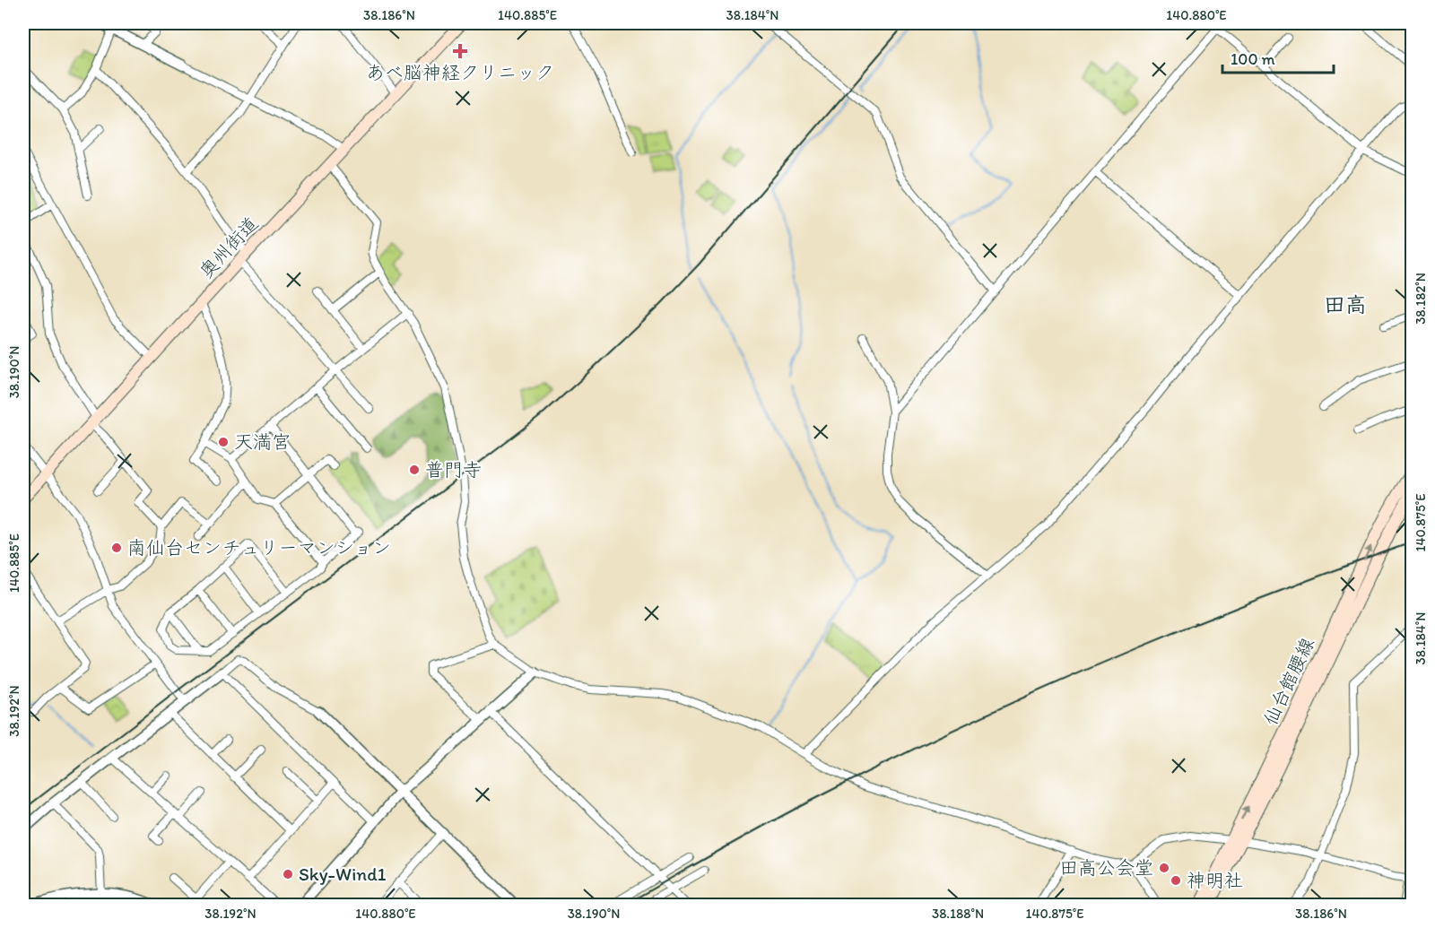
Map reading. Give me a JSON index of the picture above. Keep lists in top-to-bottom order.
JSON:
{
  "streets": {
    "main road": ["奥州街道", "仙台館腰線"]
  },
  "districts": ["田高"],
  "places": {
    "health": ["あべ脳神経クリニック"],
    "other": [
      "天満宮",
      "普門寺",
      "南仙台センチュリーマンション",
      "田高公会堂",
      "Sky-Wind1",
      "神明社"
    ]
  },
  "scale_bar": "100 m",
  "coordinates": [
    "38.186°N",
    "140.885°E",
    "38.184°N",
    "140.880°E",
    "38.182°N",
    "38.190°N",
    "140.875°E",
    "38.192°N",
    "38.188°N"
  ]
}
